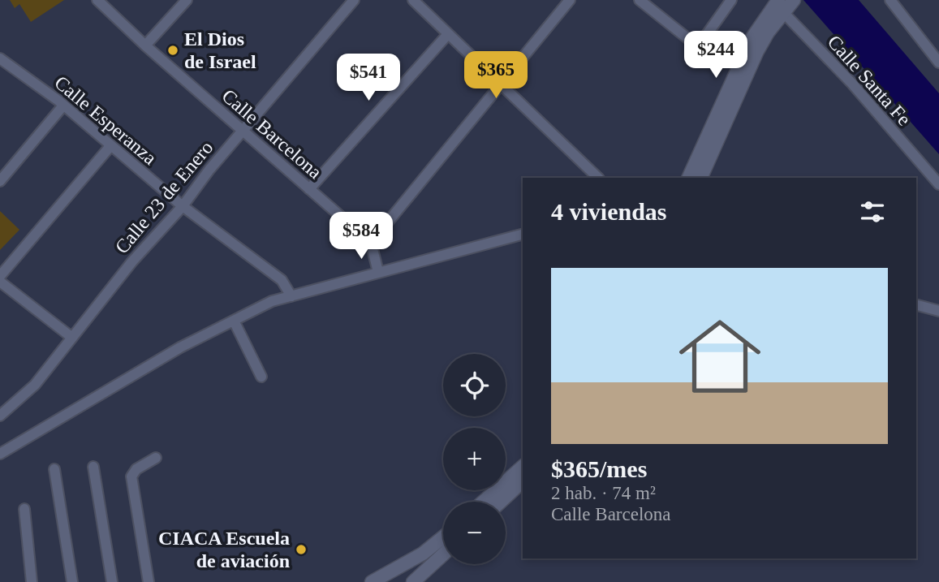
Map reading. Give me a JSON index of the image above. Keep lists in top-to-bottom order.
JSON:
{
  "streets": {
    "street": [
      "Calle Santa Fe",
      "Calle Esperanza",
      "Calle Barcelona",
      "Calle 23 de Enero"
    ]
  },
  "crossings": [
    ["Calle Esperanza", "Calle 23 de Enero"],
    ["Calle Barcelona", "Calle 23 de Enero"]
  ],
  "places": ["El Dios de Israel", "CIACA Escuela de aviación"],
  "page": {
    "price": [
      "$244",
      "$365",
      "$541",
      "$584"
    ],
    "heading": "4 viviendas",
    "list": [
      {
        "name": "$365/mes",
        "note": "2 hab. · 74 m² · Calle Barcelona"
      }
    ],
    "map_buttons": ["+", "−"]
  }
}
